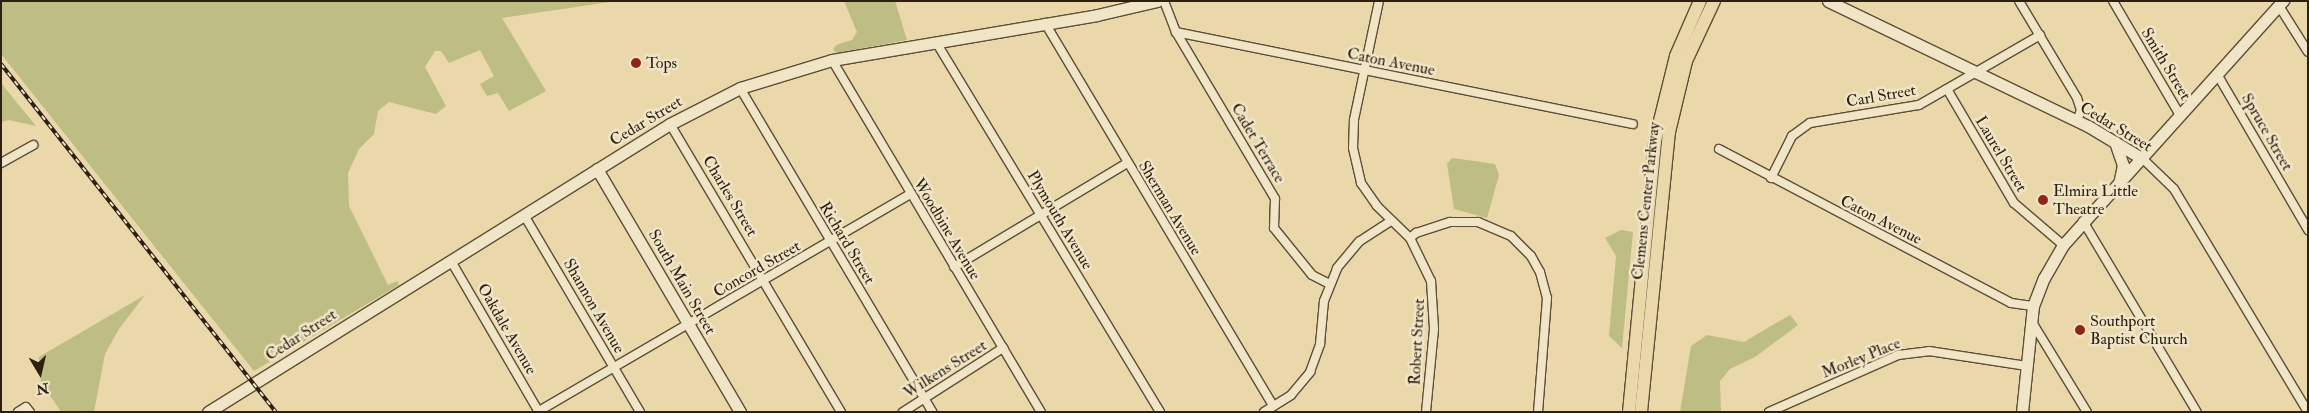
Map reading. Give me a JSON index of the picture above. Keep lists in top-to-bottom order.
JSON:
{
  "streets": {
    "main road": ["Cedar Street", "Clemens Center Parkway", "South Main Street"],
    "street": [
      "Caton Avenue",
      "Smith Street",
      "Carl Street",
      "Spruce Street",
      "Cadet Terrace",
      "Laurel Street",
      "Charles Street",
      "Sherman Avenue",
      "Plymouth Avenue",
      "Woodbine Avenue",
      "Richard Street",
      "Concord Street",
      "Shannon Avenue",
      "Oakdale Avenue",
      "Robert Street",
      "Morley Place",
      "Wilkens Street"
    ]
  },
  "crossings": [
    ["Caton Avenue", "Carl Street"],
    ["Caton Avenue", "Cadet Terrace"],
    ["Caton Avenue", "Robert Street"],
    ["Carl Street", "Cedar Street"],
    ["Carl Street", "Laurel Street"],
    ["Cedar Street", "Charles Street"],
    ["Cedar Street", "Sherman Avenue"],
    ["Cedar Street", "Plymouth Avenue"],
    ["Cedar Street", "Woodbine Avenue"],
    ["Cedar Street", "Richard Street"],
    ["Cedar Street", "South Main Street"],
    ["Cedar Street", "Shannon Avenue"],
    ["Cedar Street", "Oakdale Avenue"],
    ["Charles Street", "Concord Street"],
    ["Woodbine Avenue", "Concord Street"],
    ["Woodbine Avenue", "Wilkens Street"],
    ["Richard Street", "Concord Street"],
    ["Richard Street", "Wilkens Street"],
    ["Concord Street", "South Main Street"],
    ["Concord Street", "Shannon Avenue"],
    ["Concord Street", "Oakdale Avenue"]
  ],
  "places": ["Tops", "Elmira Little Theatre", "Southport Baptist Church"],
  "north": "bottom"
}
